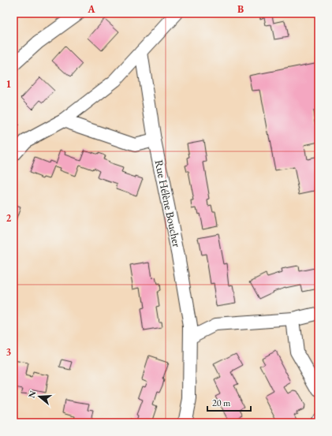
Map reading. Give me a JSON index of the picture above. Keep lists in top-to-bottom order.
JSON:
{
  "streets": {
    "street": ["Rue Hélène Boucher"]
  },
  "scale_bar": "20 m",
  "north": "left",
  "grid": {
    "columns": ["A", "B"],
    "rows": ["1", "2", "3"]
  }
}
